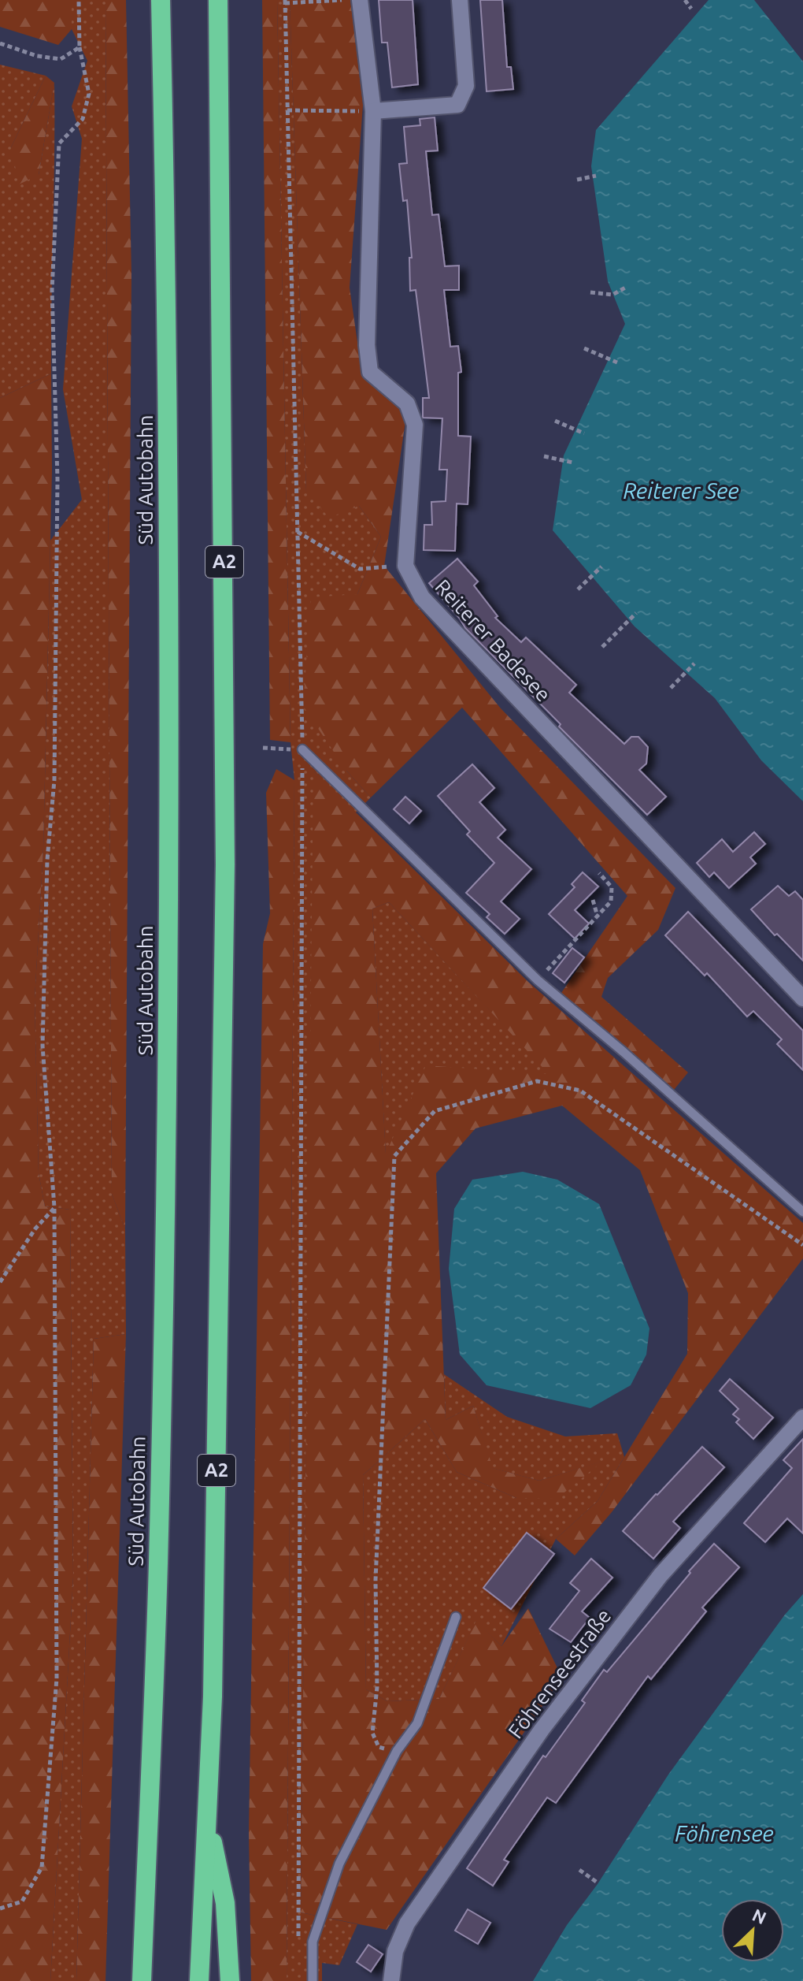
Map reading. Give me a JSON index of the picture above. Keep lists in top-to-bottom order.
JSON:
{
  "streets": {
    "highway": ["Süd Autobahn", "A2"],
    "street": ["Reiterer Badesee", "Föhrenseestraße"]
  },
  "water": ["Reiterer See", "Föhrensee"],
  "north": "top right"
}
